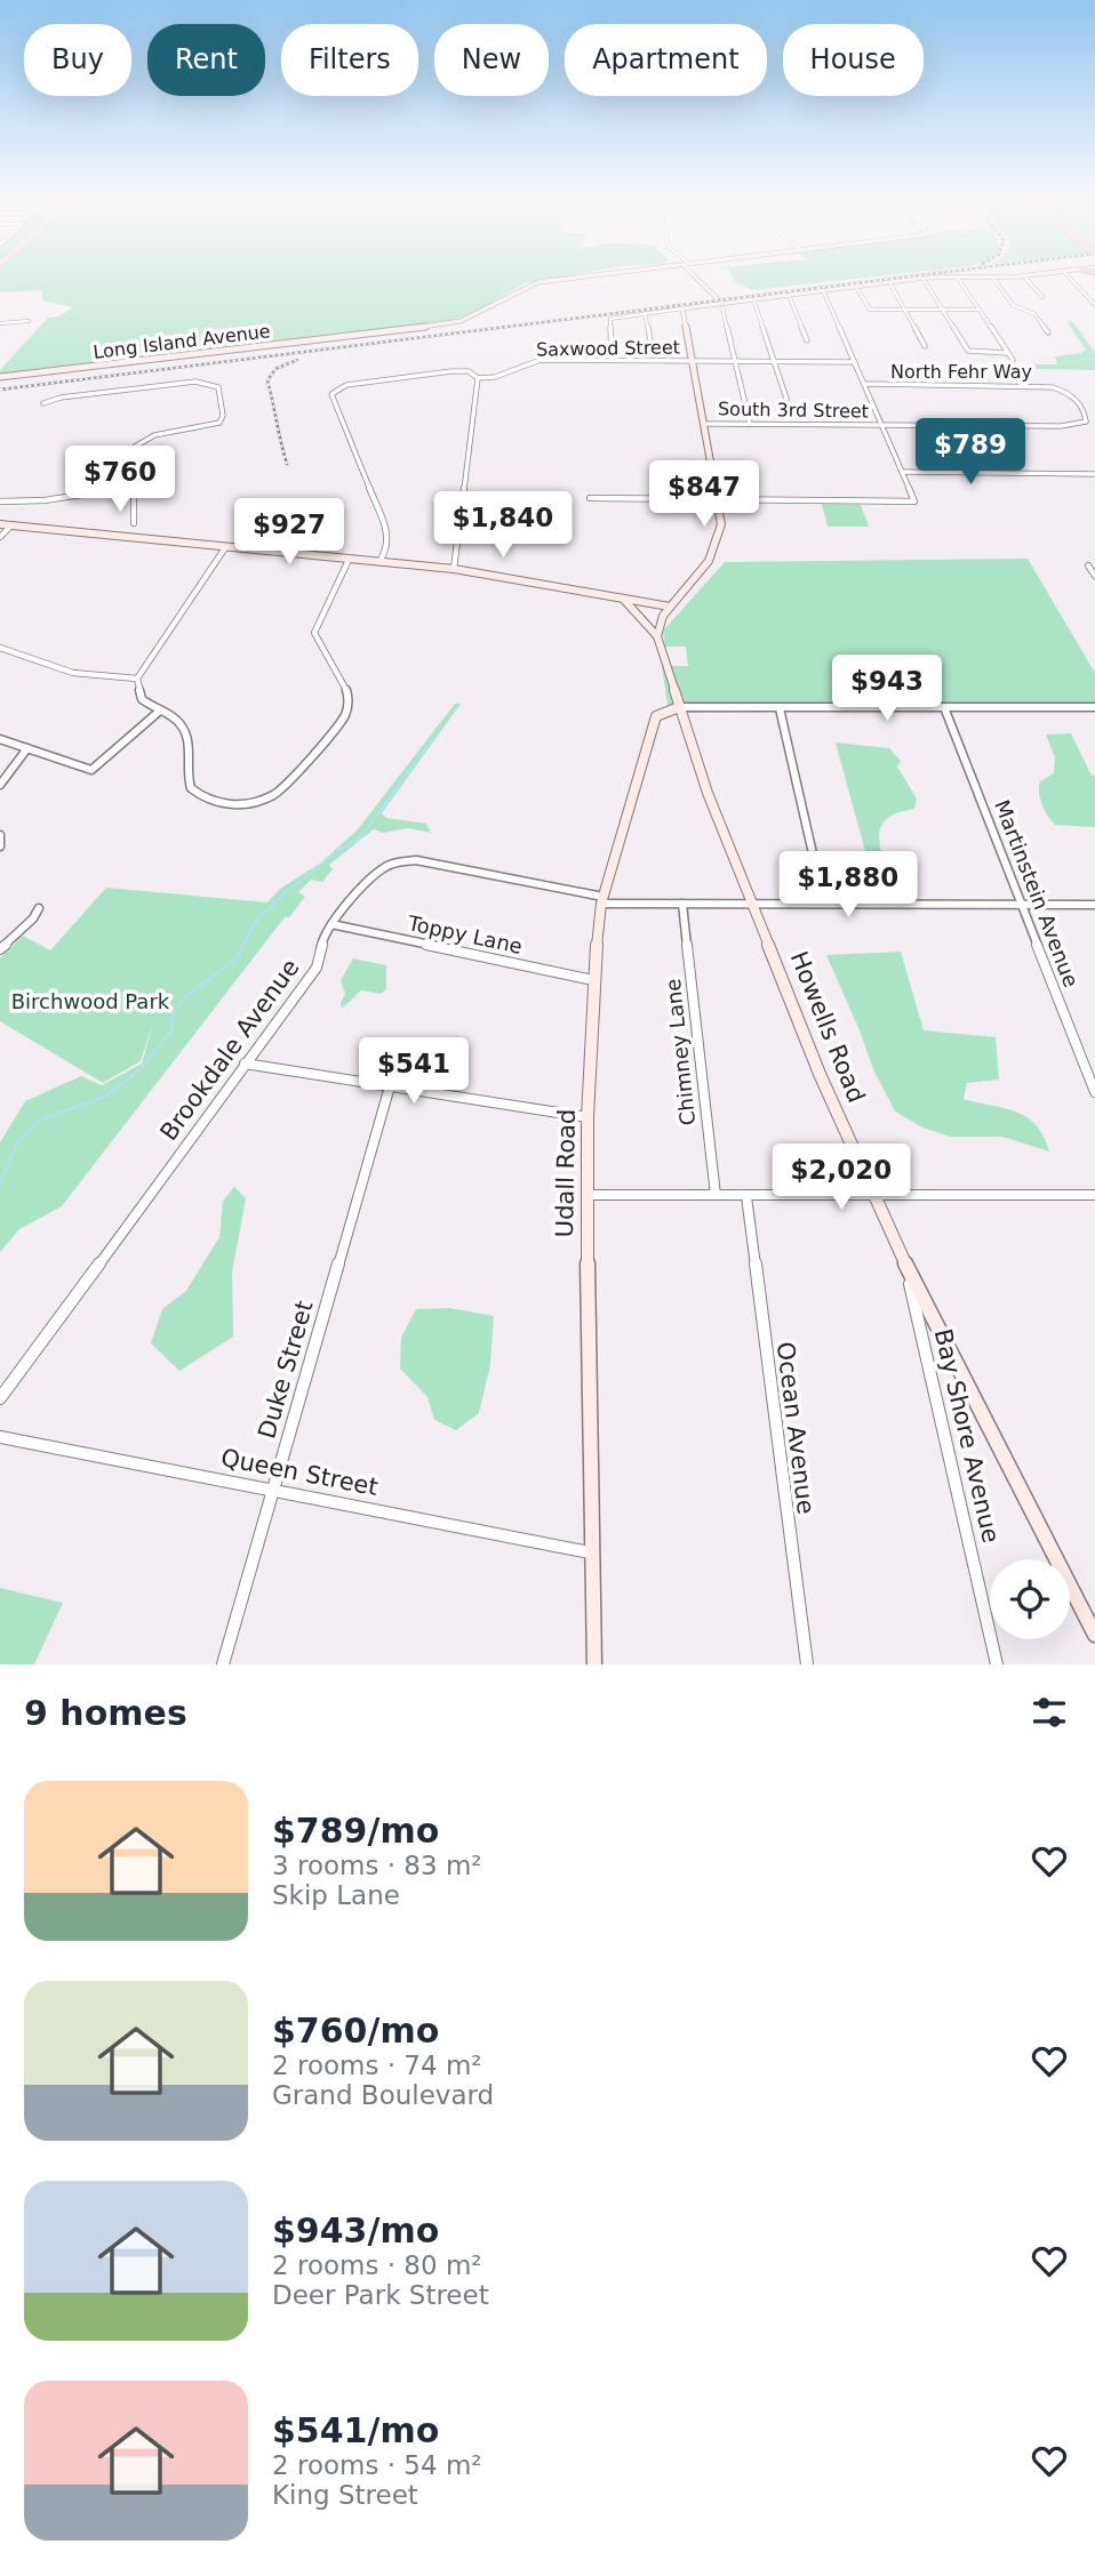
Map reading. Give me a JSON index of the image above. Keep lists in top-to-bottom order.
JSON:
{
  "streets": {
    "street": [
      "Long Island Avenue",
      "Saxwood Street",
      "North Fehr Way",
      "South 3rd Street",
      "Martinstein Avenue",
      "Toppy Lane",
      "Howells Road",
      "Brookdale Avenue",
      "Chimney Lane",
      "Udall Road",
      "Duke Street",
      "Ocean Avenue",
      "Bay Shore Avenue",
      "Queen Street"
    ]
  },
  "crossings": [
    ["North Fehr Way", "South 3rd Street"],
    ["Martinstein Avenue", "Brookdale Avenue"],
    ["Toppy Lane", "Brookdale Avenue"],
    ["Toppy Lane", "Udall Road"],
    ["Howells Road", "Brookdale Avenue"],
    ["Howells Road", "Udall Road"],
    ["Howells Road", "Bay Shore Avenue"],
    ["Brookdale Avenue", "Chimney Lane"],
    ["Brookdale Avenue", "Udall Road"],
    ["Udall Road", "Queen Street"],
    ["Duke Street", "Queen Street"]
  ],
  "parks": ["Birchwood Park"],
  "page": {
    "chip": [
      "Buy",
      "Rent",
      "Filters",
      "New",
      "Apartment",
      "House"
    ],
    "price": [
      "$789",
      "$760",
      "$847",
      "$1,840",
      "$927",
      "$943",
      "$1,880",
      "$541",
      "$2,020"
    ],
    "heading": "9 homes",
    "list": [
      {
        "name": "$789/mo",
        "note": "3 rooms · 83 m² · Skip Lane"
      },
      {
        "name": "$760/mo",
        "note": "2 rooms · 74 m² · Grand Boulevard"
      },
      {
        "name": "$943/mo",
        "note": "2 rooms · 80 m² · Deer Park Street"
      },
      {
        "name": "$541/mo",
        "note": "2 rooms · 54 m² · King Street"
      }
    ]
  }
}
